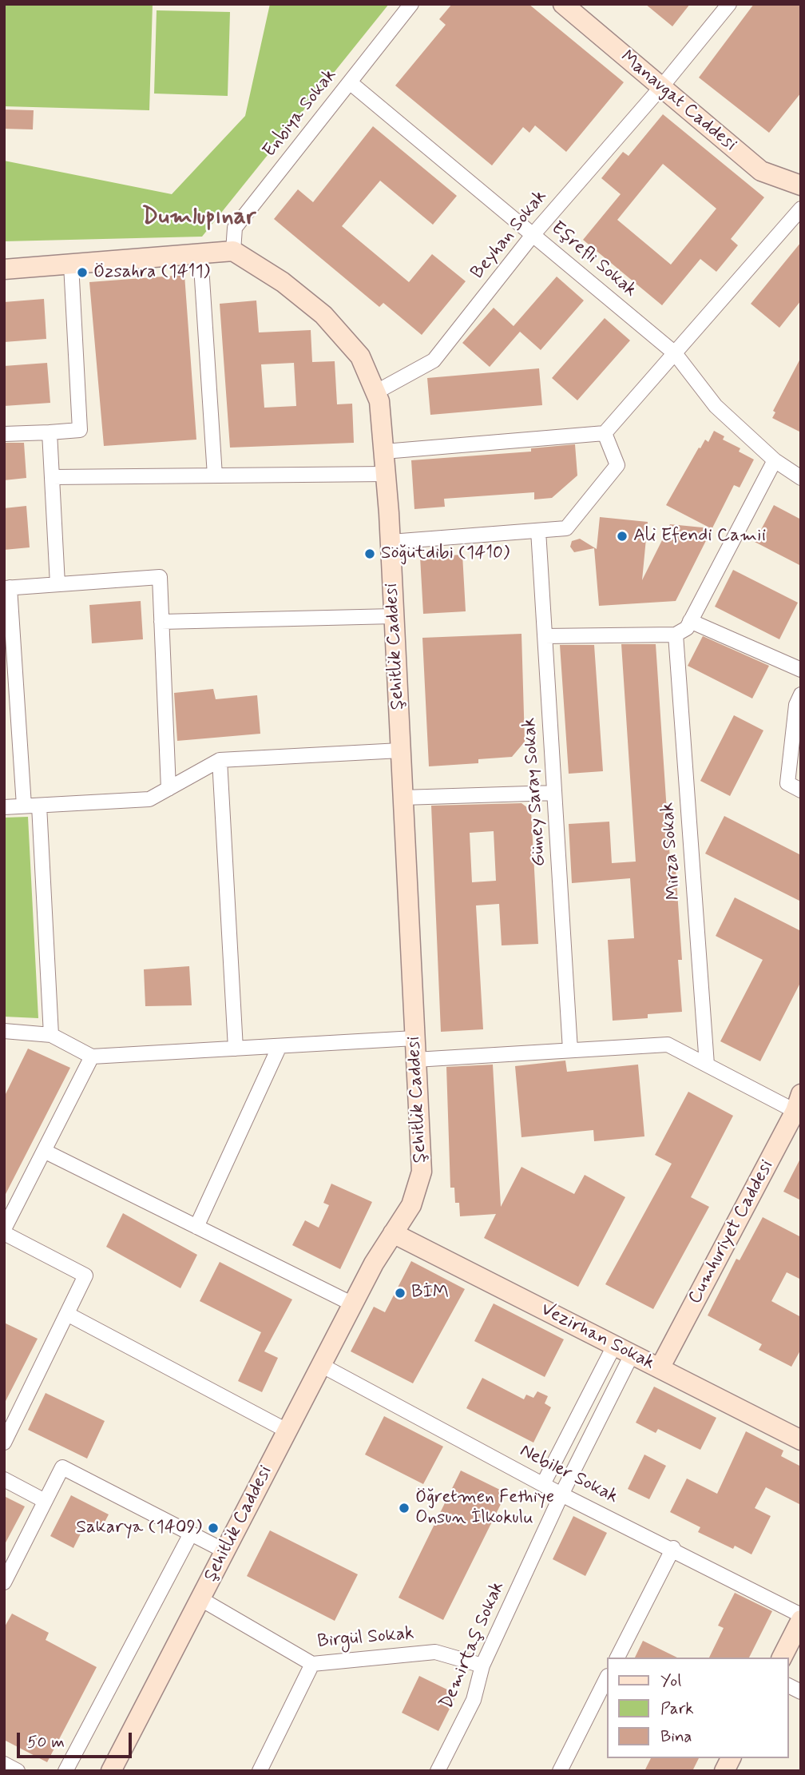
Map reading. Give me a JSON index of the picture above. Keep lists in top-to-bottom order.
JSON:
{
  "streets": {
    "street": [
      "Manavgat Caddesi",
      "Enbiya Sokak",
      "Beyhan Sokak",
      "Eşrefli Sokak",
      "Şehitlik Caddesi",
      "Güney Saray Sokak",
      "Mirza Sokak",
      "Cumhuriyet Caddesi",
      "Vezirhan Sokak",
      "Nebiler Sokak",
      "Birgül Sokak",
      "Demirtaş Sokak"
    ]
  },
  "crossings": [
    ["Manavgat Caddesi", "Beyhan Sokak"],
    ["Enbiya Sokak", "Eşrefli Sokak"],
    ["Enbiya Sokak", "Şehitlik Caddesi"],
    ["Beyhan Sokak", "Eşrefli Sokak"],
    ["Beyhan Sokak", "Şehitlik Caddesi"],
    ["Şehitlik Caddesi", "Vezirhan Sokak"],
    ["Şehitlik Caddesi", "Nebiler Sokak"],
    ["Şehitlik Caddesi", "Birgül Sokak"],
    ["Cumhuriyet Caddesi", "Vezirhan Sokak"],
    ["Vezirhan Sokak", "Demirtaş Sokak"],
    ["Nebiler Sokak", "Demirtaş Sokak"],
    ["Birgül Sokak", "Demirtaş Sokak"]
  ],
  "districts": ["Dumlupınar"],
  "places": [
    "Özsahra (1411)",
    "Ali Efendi Camii",
    "Söğütdibi (1410)",
    "BİM",
    "Öğretmen Fethiye Onsun İlkokulu",
    "Sakarya (1409)"
  ],
  "legend": ["Yol", "Park", "Bina"],
  "scale_bar": "50 m"
}
